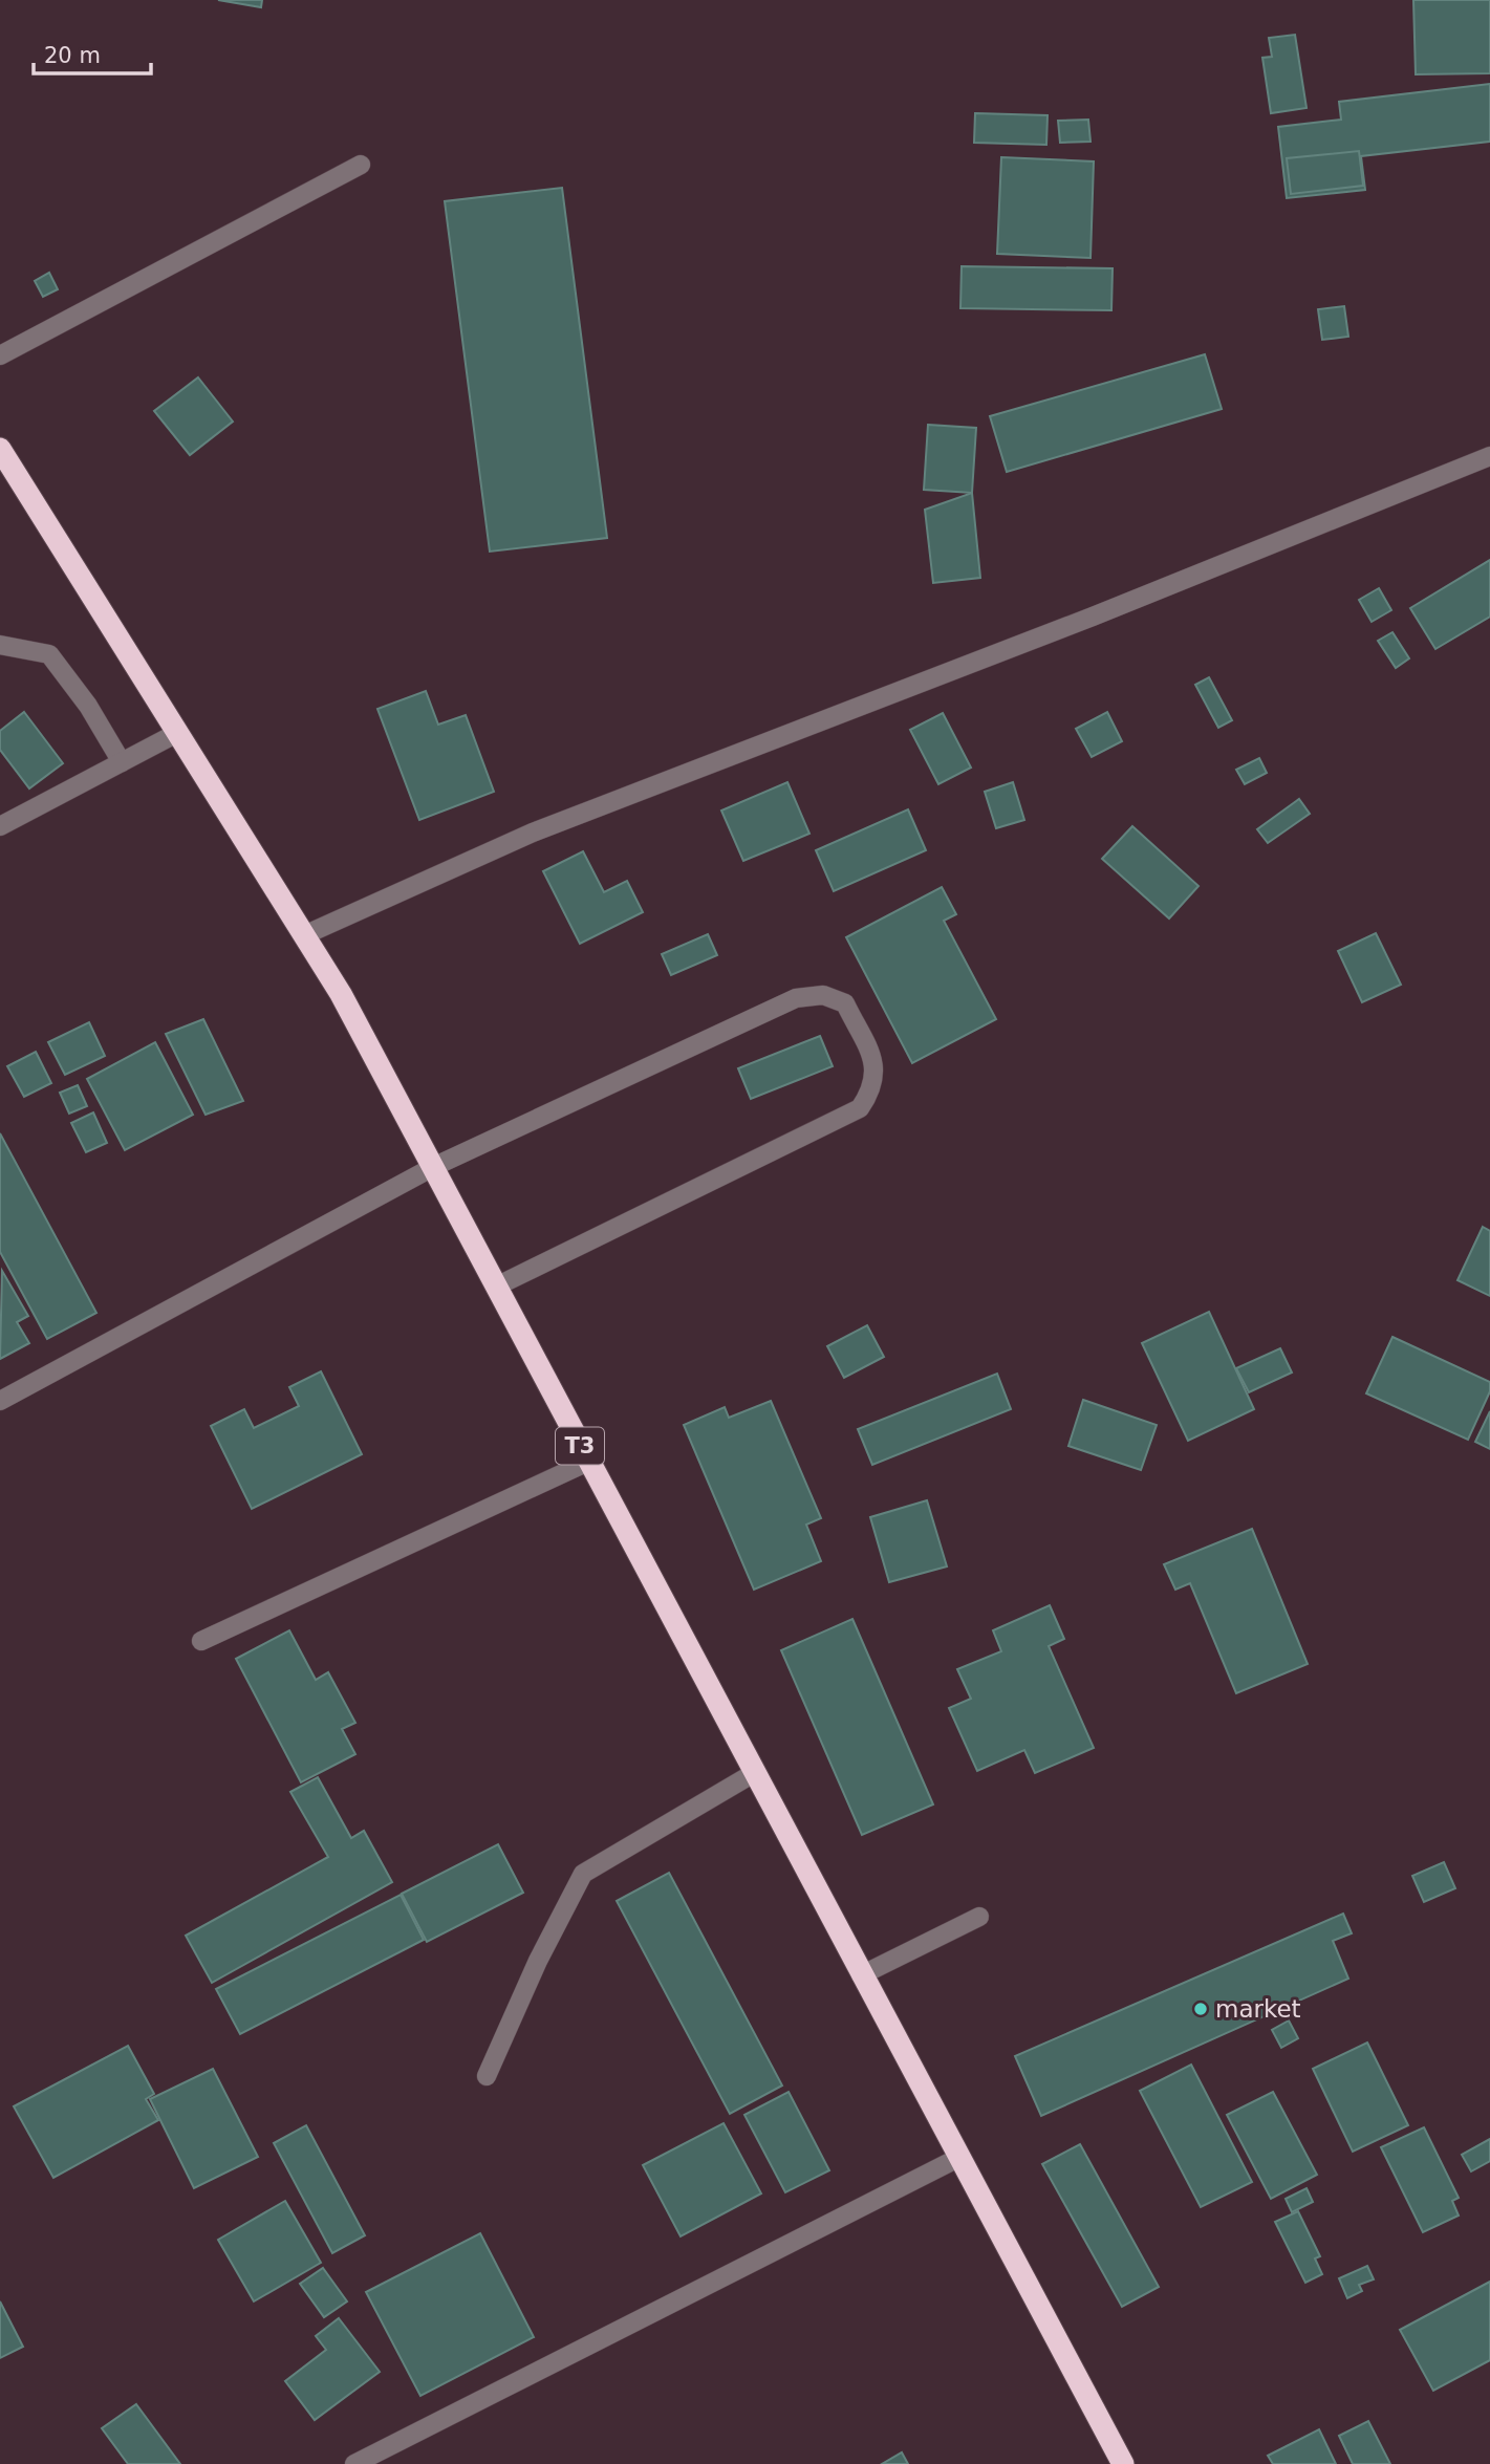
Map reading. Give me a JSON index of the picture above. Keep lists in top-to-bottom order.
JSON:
{
  "streets": {
    "highway": ["T3"]
  },
  "places": ["market"],
  "scale_bar": "20 m"
}
